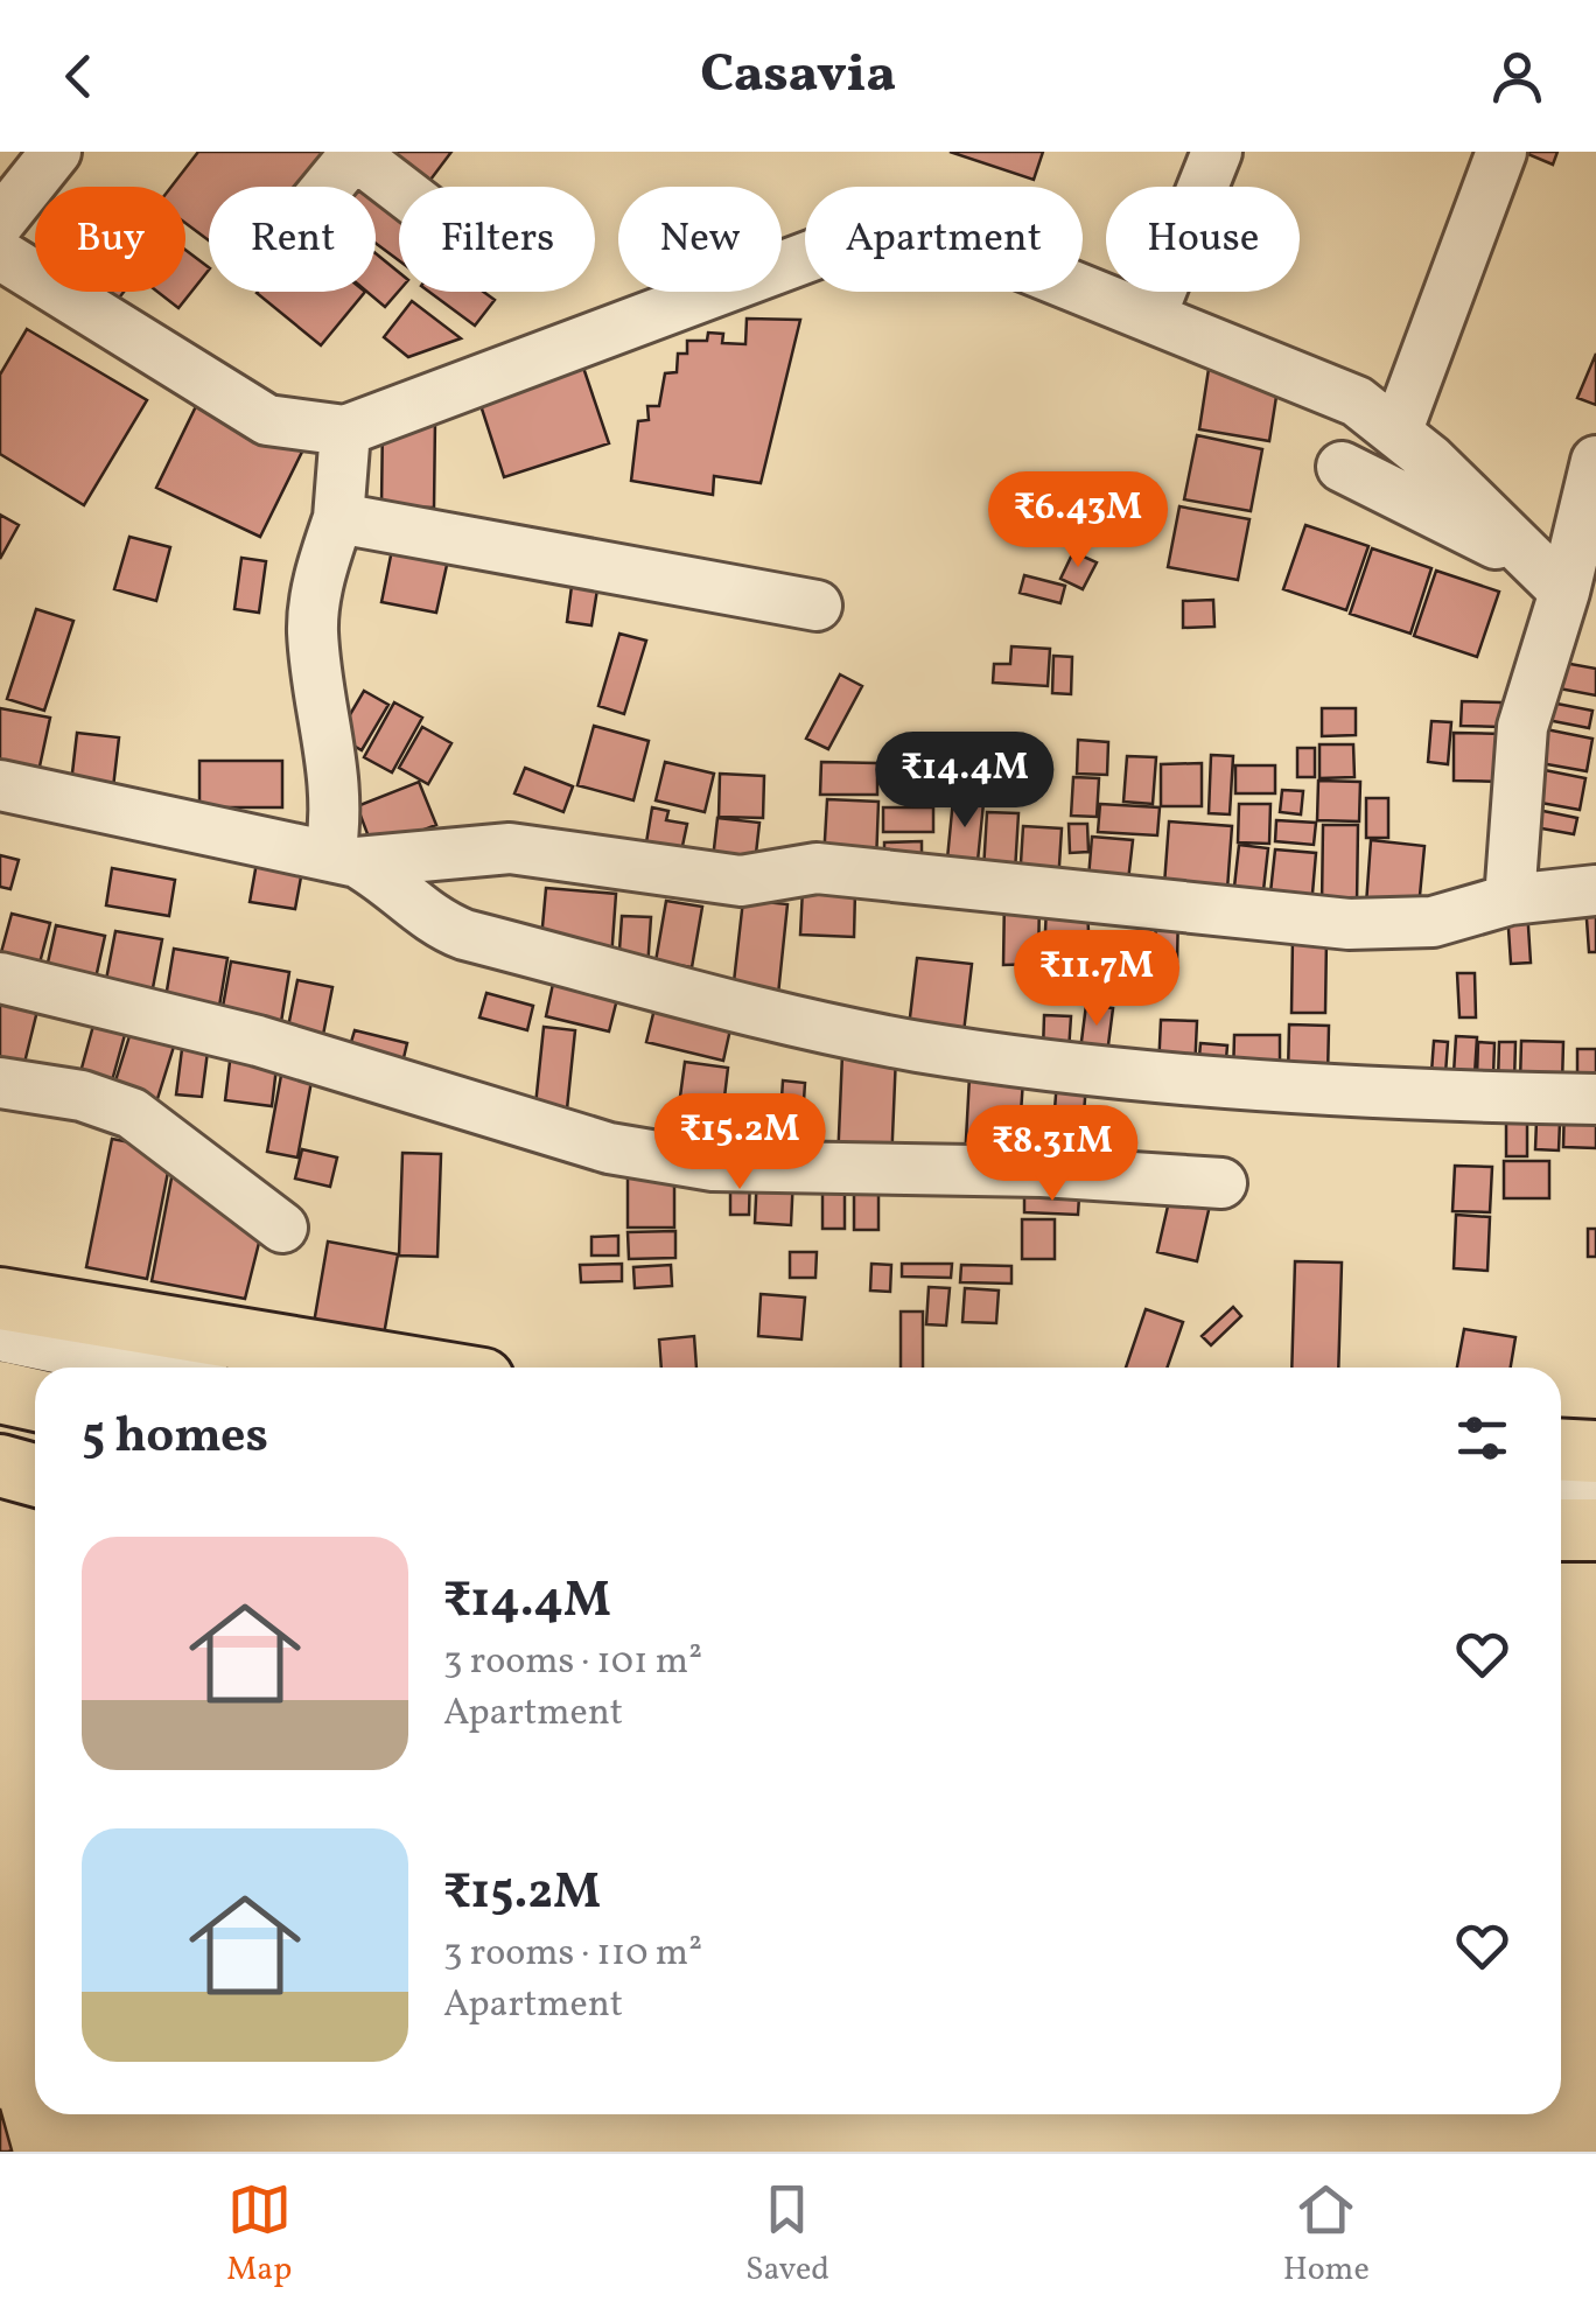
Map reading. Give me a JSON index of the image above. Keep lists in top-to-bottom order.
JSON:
{
  "page": {
    "header": "Casavia",
    "chip": [
      "Buy",
      "Rent",
      "Filters",
      "New",
      "Apartment",
      "House"
    ],
    "price": [
      "₹6.43M",
      "₹14.4M",
      "₹11.7M",
      "₹15.2M",
      "₹8.31M"
    ],
    "heading": "5 homes",
    "list": [
      {
        "name": "₹14.4M",
        "note": "3 rooms · 101 m² · Apartment"
      },
      {
        "name": "₹15.2M",
        "note": "3 rooms · 110 m² · Apartment"
      }
    ],
    "tabs": ["Map", "Saved", "Home"]
  }
}
